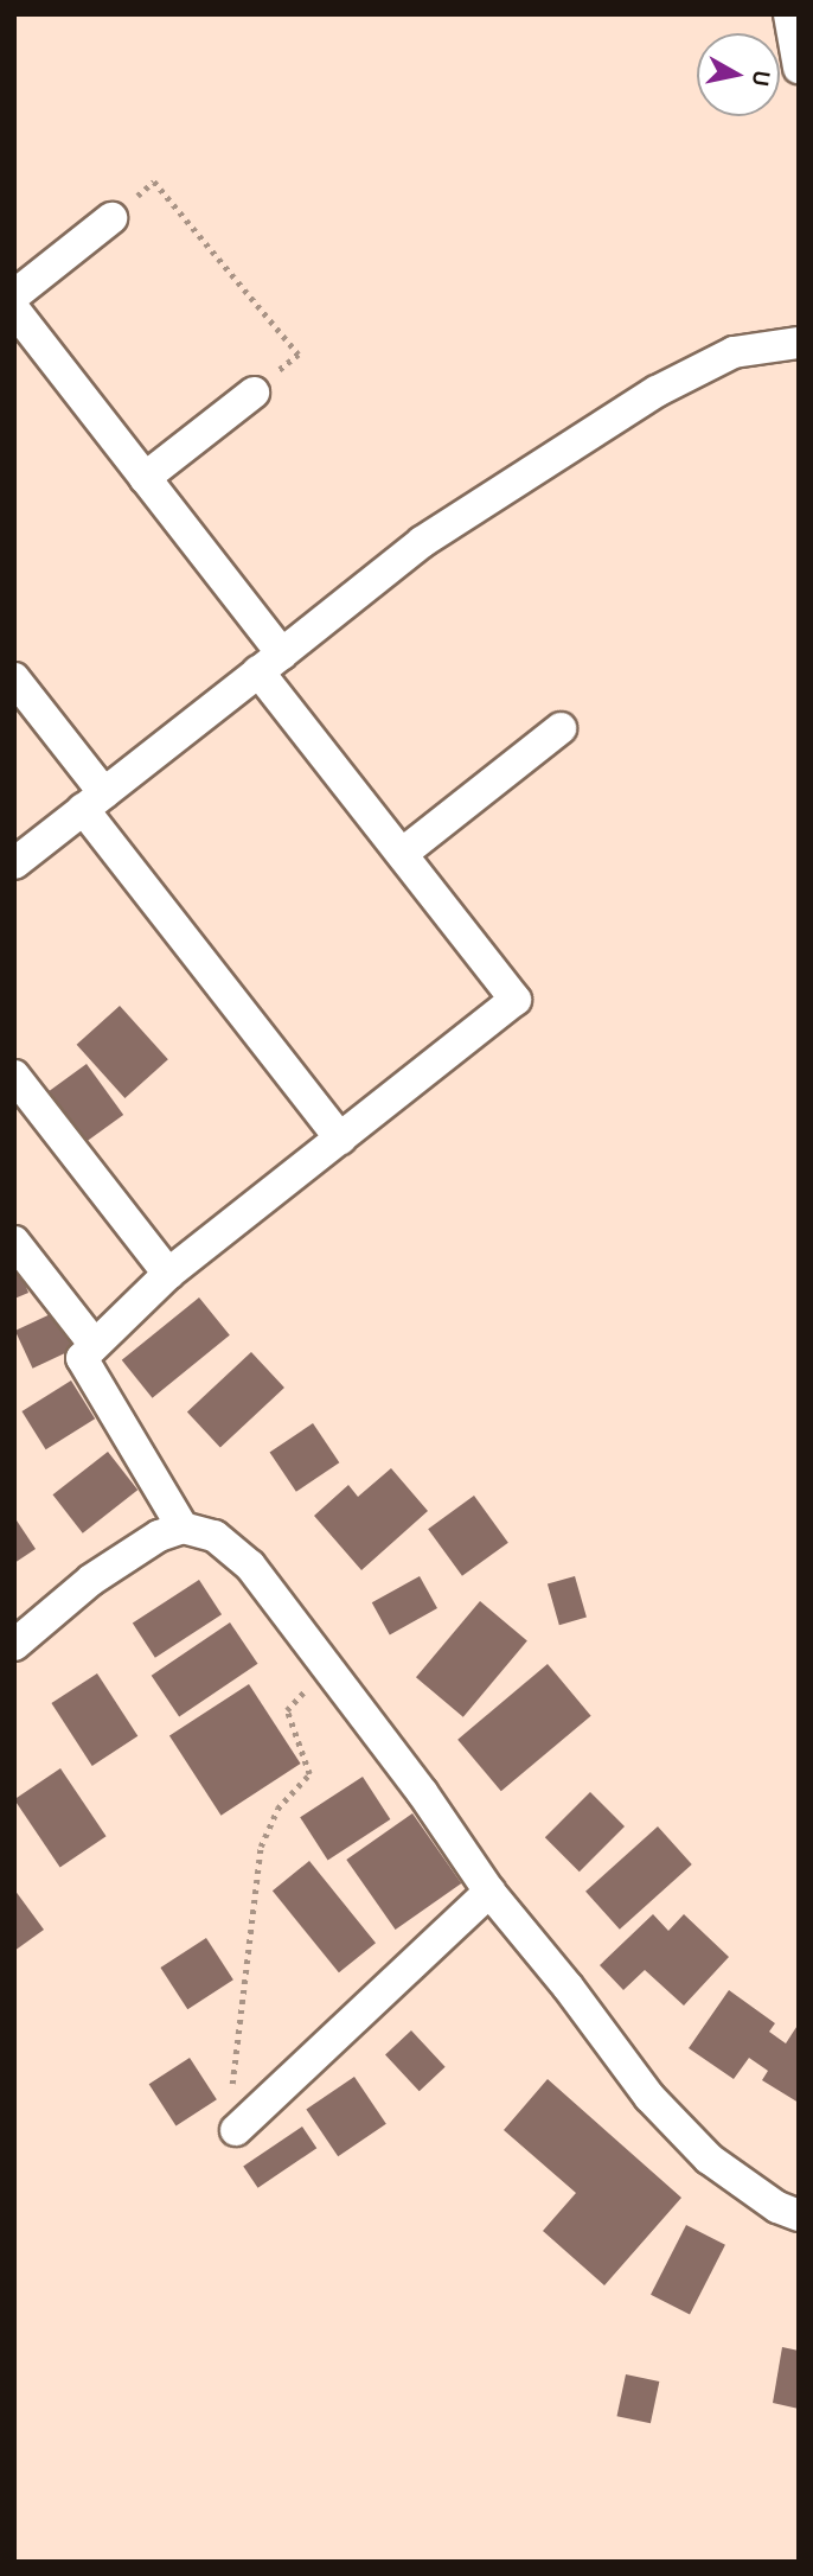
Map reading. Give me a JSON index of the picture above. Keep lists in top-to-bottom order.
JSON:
{
  "north": "right"
}
